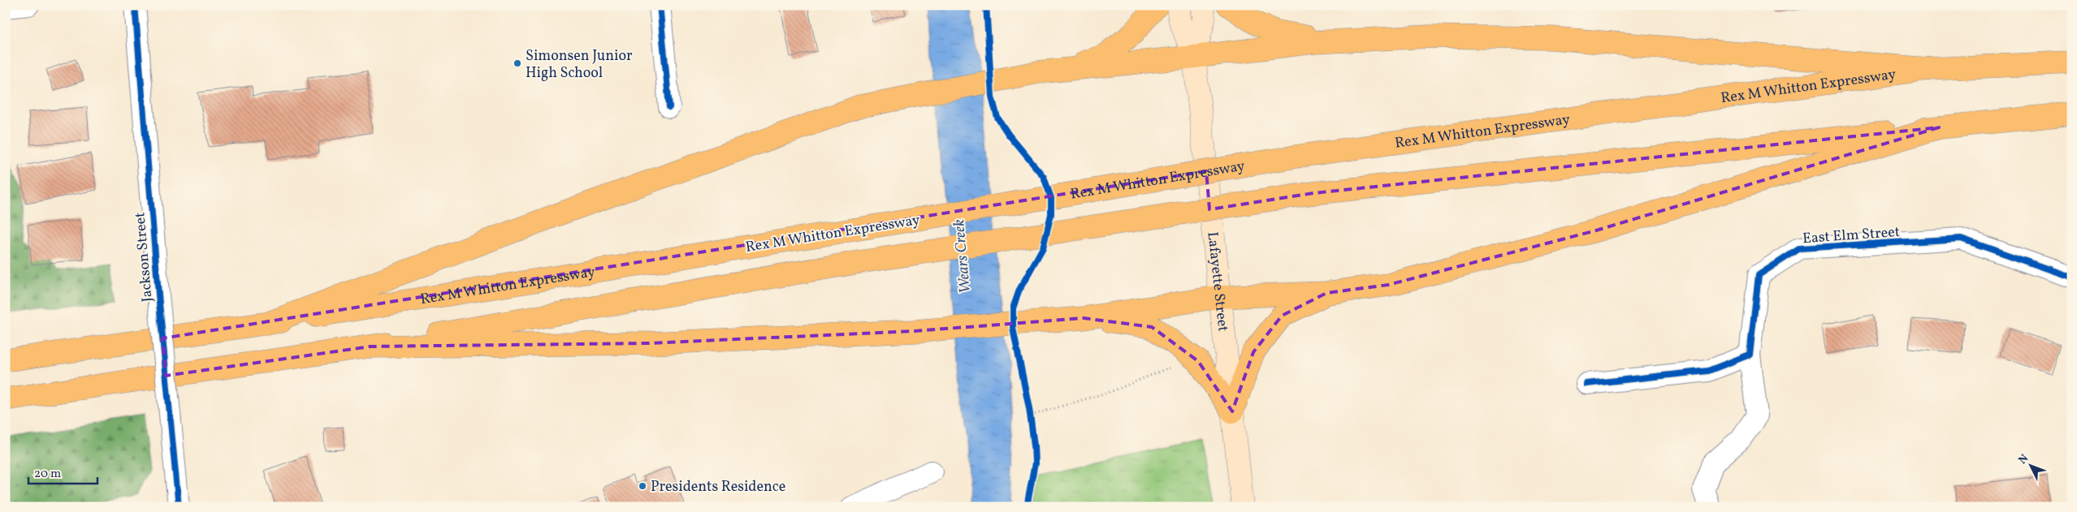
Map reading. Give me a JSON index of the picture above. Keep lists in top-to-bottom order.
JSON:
{
  "streets": {
    "highway": ["Rex M Whitton Expressway"],
    "main road": ["Lafayette Street"],
    "street": ["East Elm Street", "Jackson Street"]
  },
  "water": ["Wears Creek"],
  "places": ["Simonsen Junior High School", "Presidents Residence"],
  "scale_bar": "20 m",
  "north": "top left"
}
